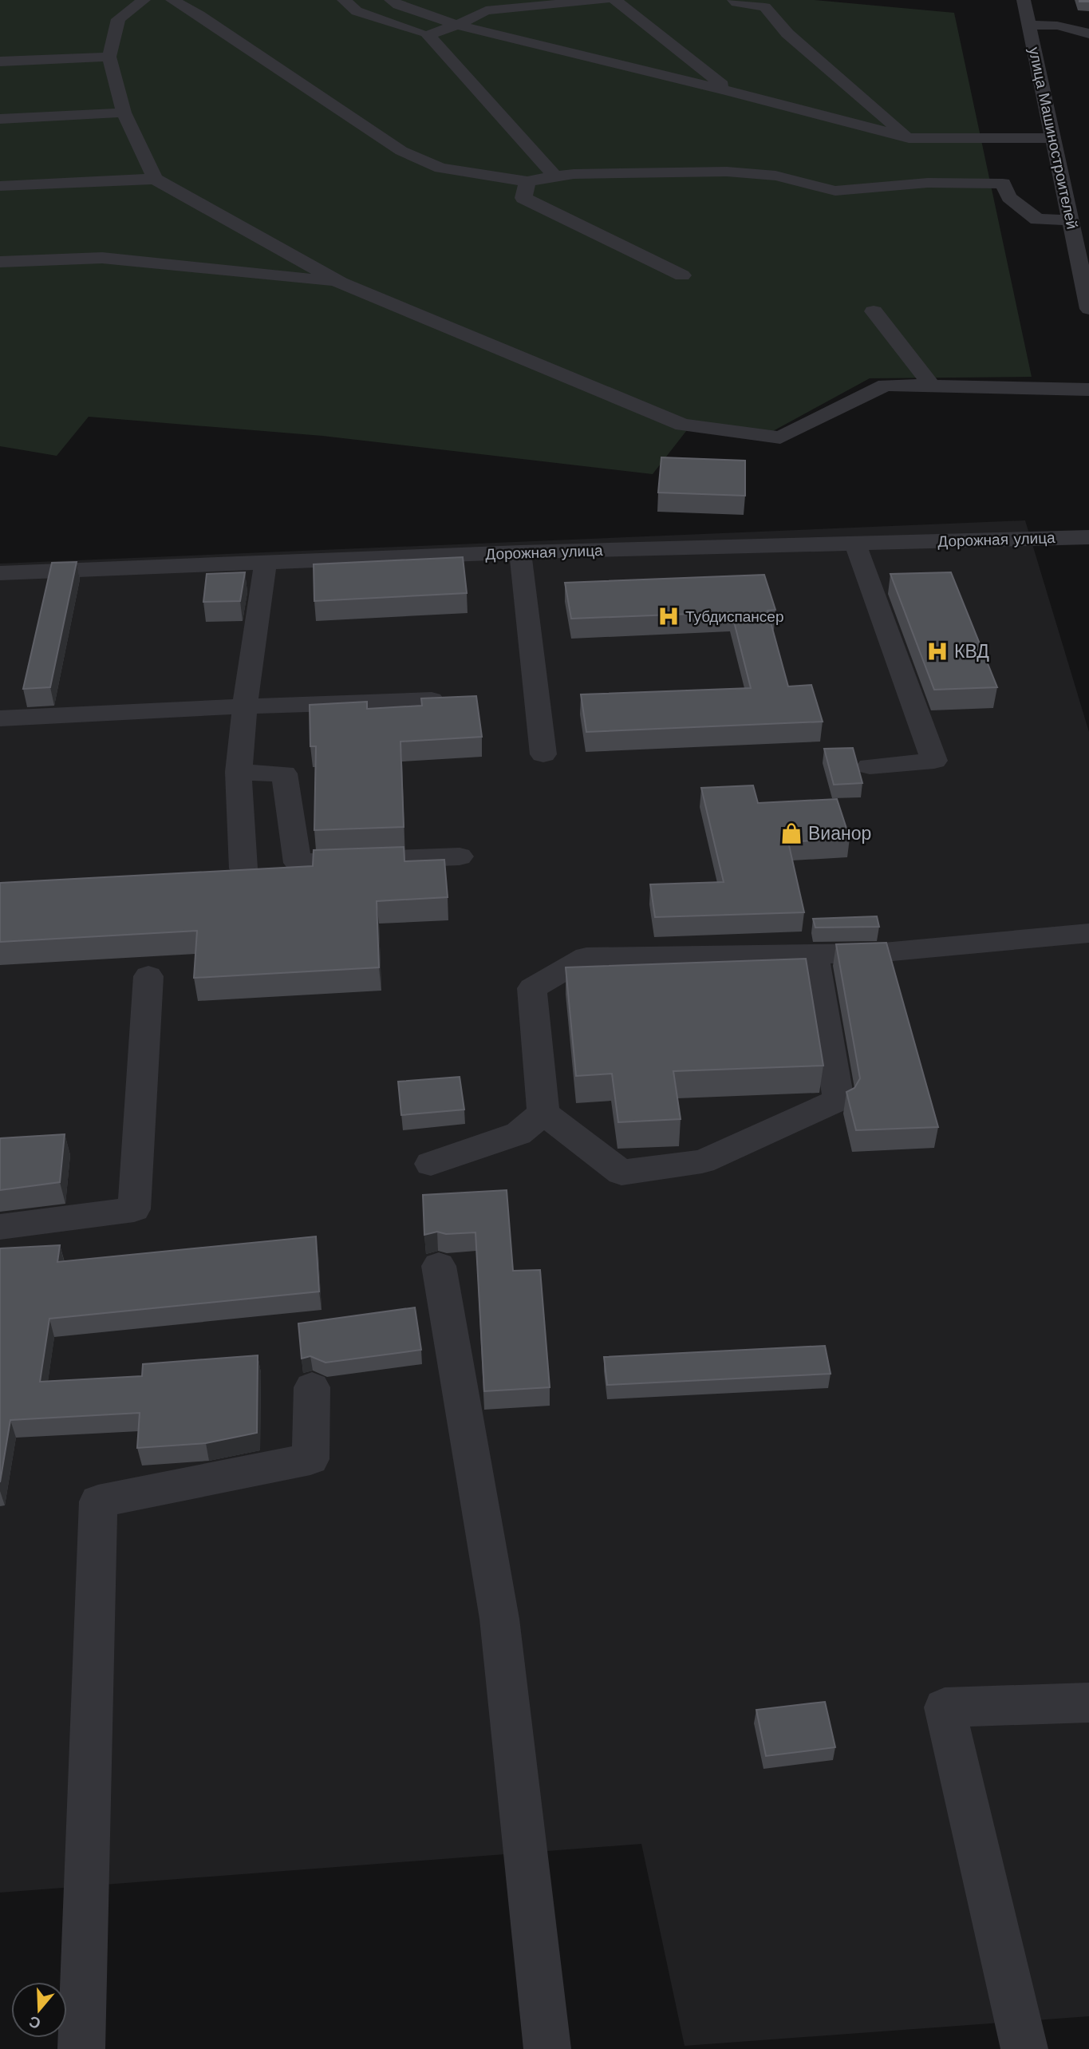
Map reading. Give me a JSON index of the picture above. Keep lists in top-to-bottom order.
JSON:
{
  "streets": {
    "street": ["улица Машиностроителей", "Дорожная улица"]
  },
  "places": {
    "hospital": ["Тубдиспансер", "КВД"],
    "shop": ["Вианор"]
  },
  "north": "bottom"
}
